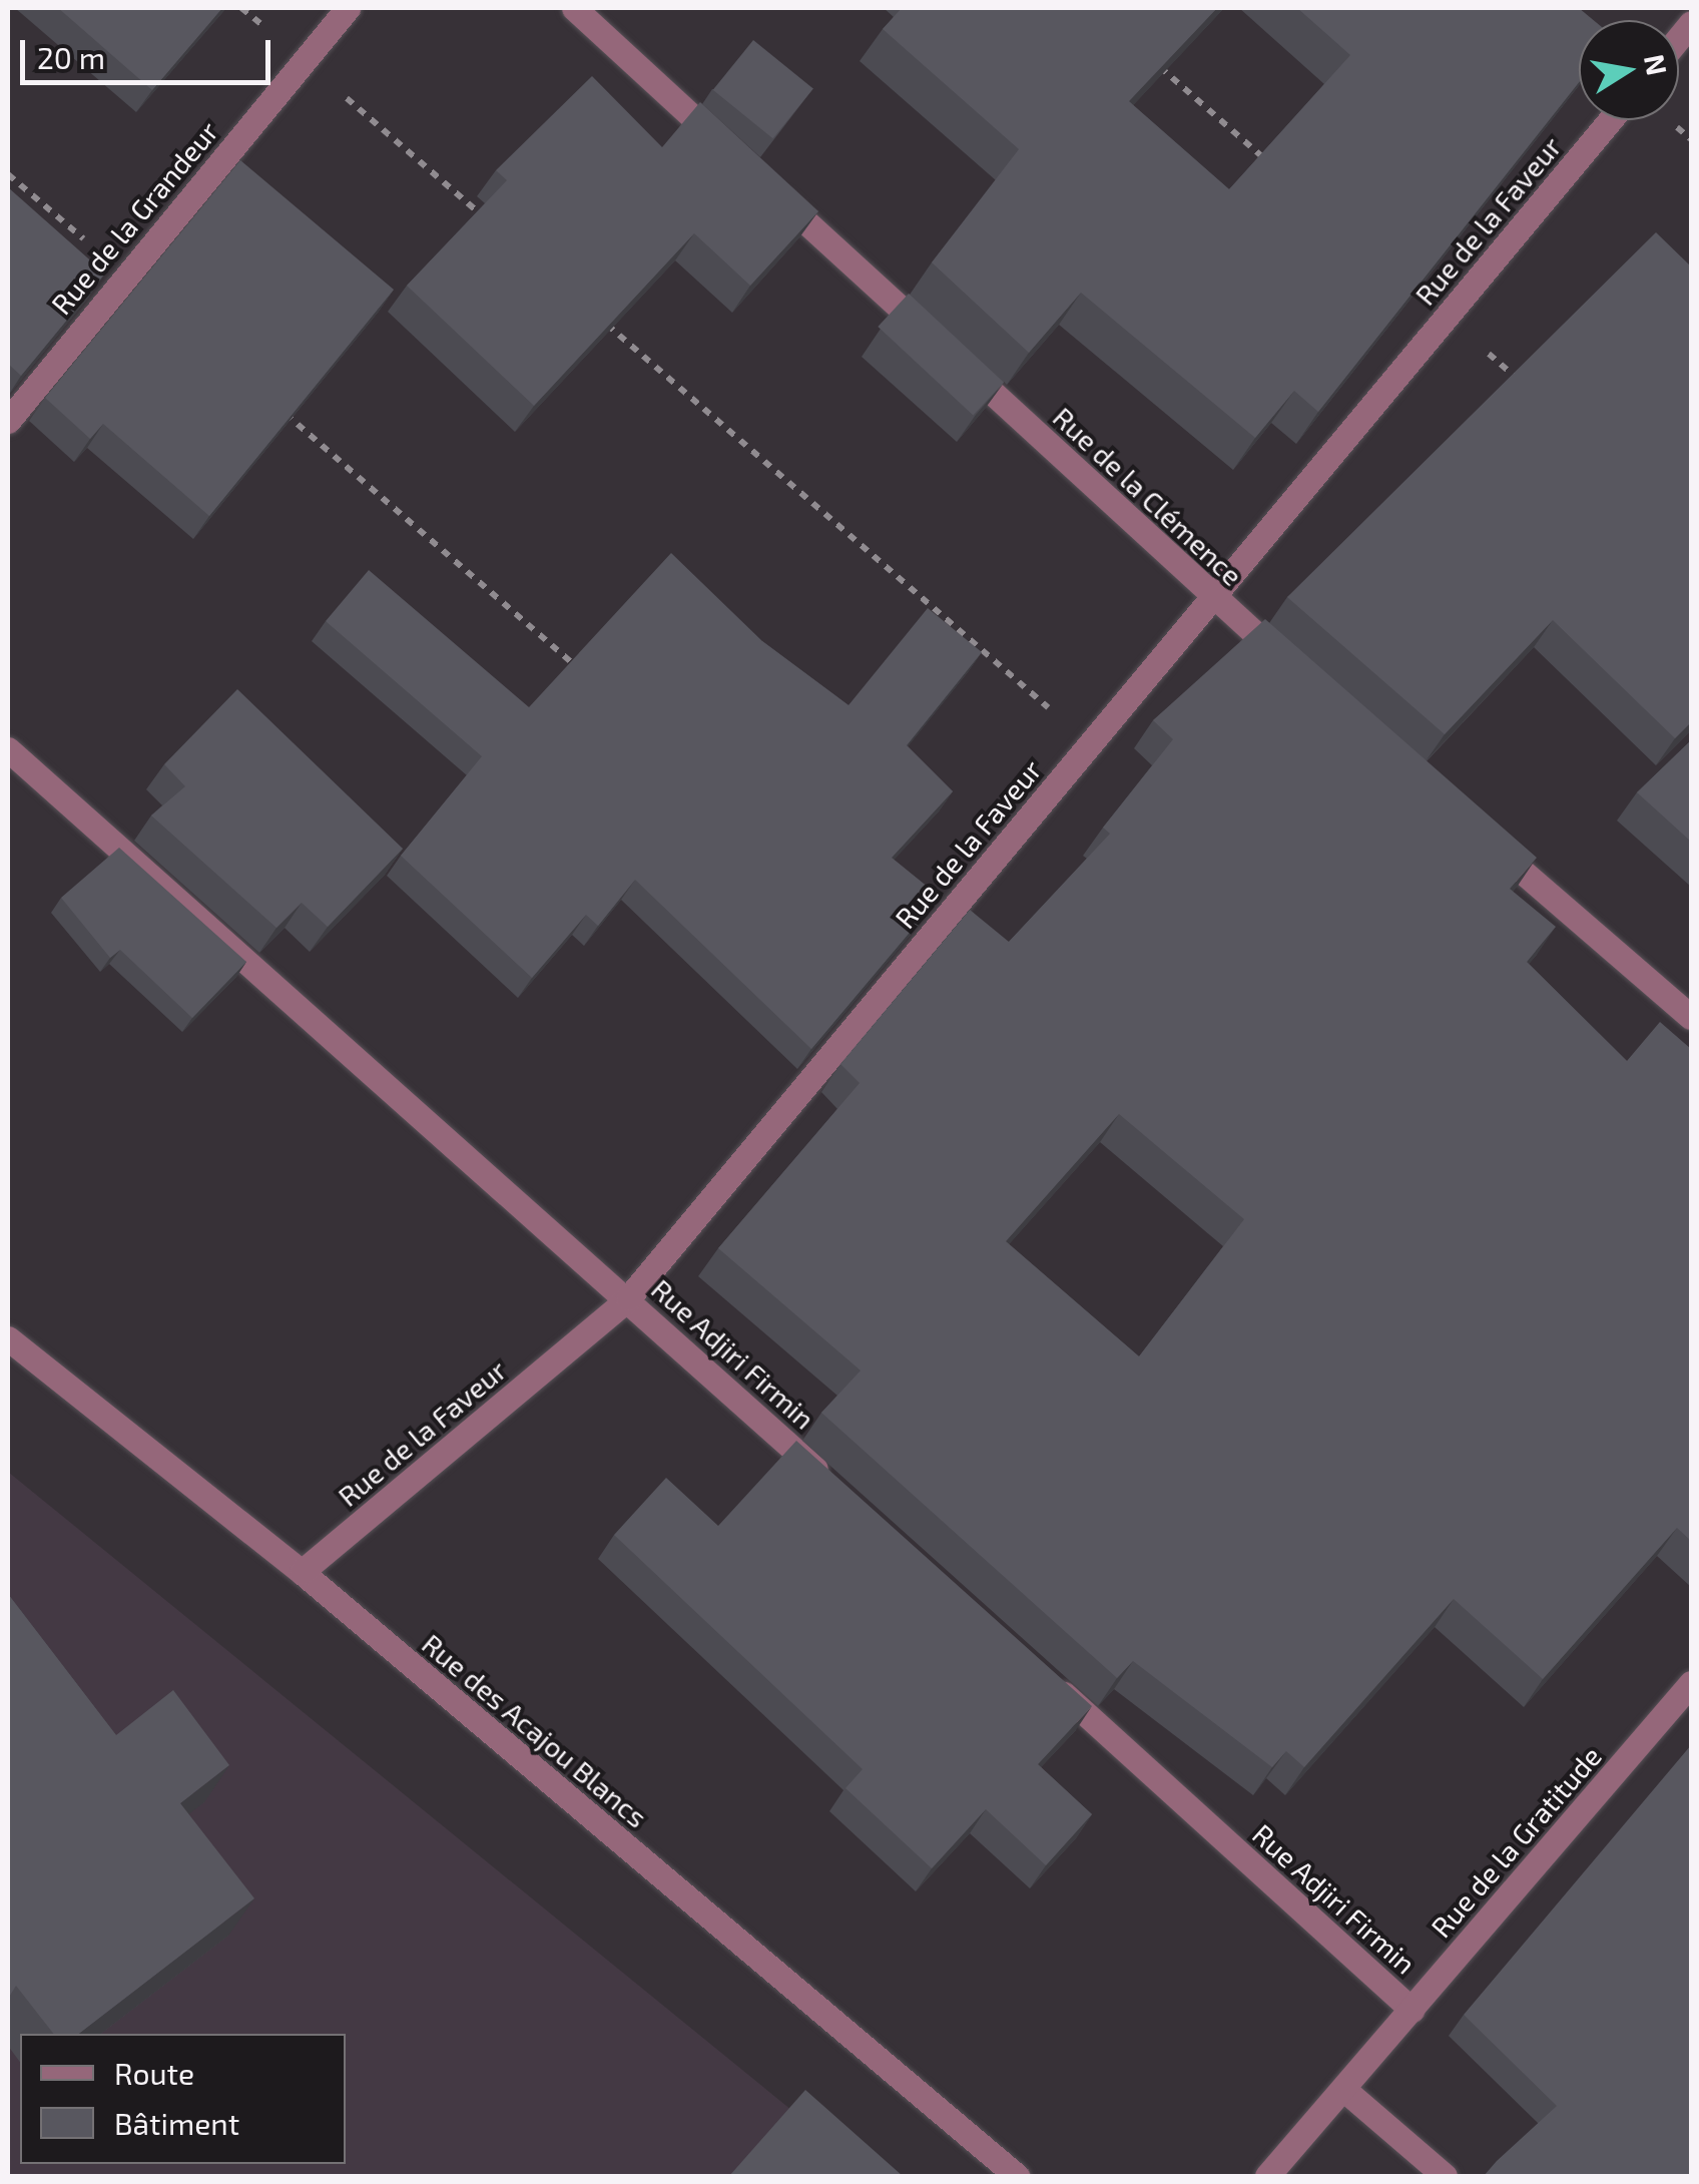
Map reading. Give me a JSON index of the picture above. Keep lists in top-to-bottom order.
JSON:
{
  "streets": {
    "street": [
      "Rue de la Grandeur",
      "Rue de la Faveur",
      "Rue de la Clémence",
      "Rue Adjiri Firmin",
      "Rue des Acajou Blancs",
      "Rue de la Gratitude"
    ]
  },
  "crossings": [
    ["Rue de la Faveur", "Rue de la Clémence"],
    ["Rue de la Faveur", "Rue Adjiri Firmin"],
    ["Rue de la Faveur", "Rue des Acajou Blancs"],
    ["Rue Adjiri Firmin", "Rue de la Gratitude"]
  ],
  "legend": ["Route", "Bâtiment"],
  "scale_bar": "20 m",
  "north": "right"
}
